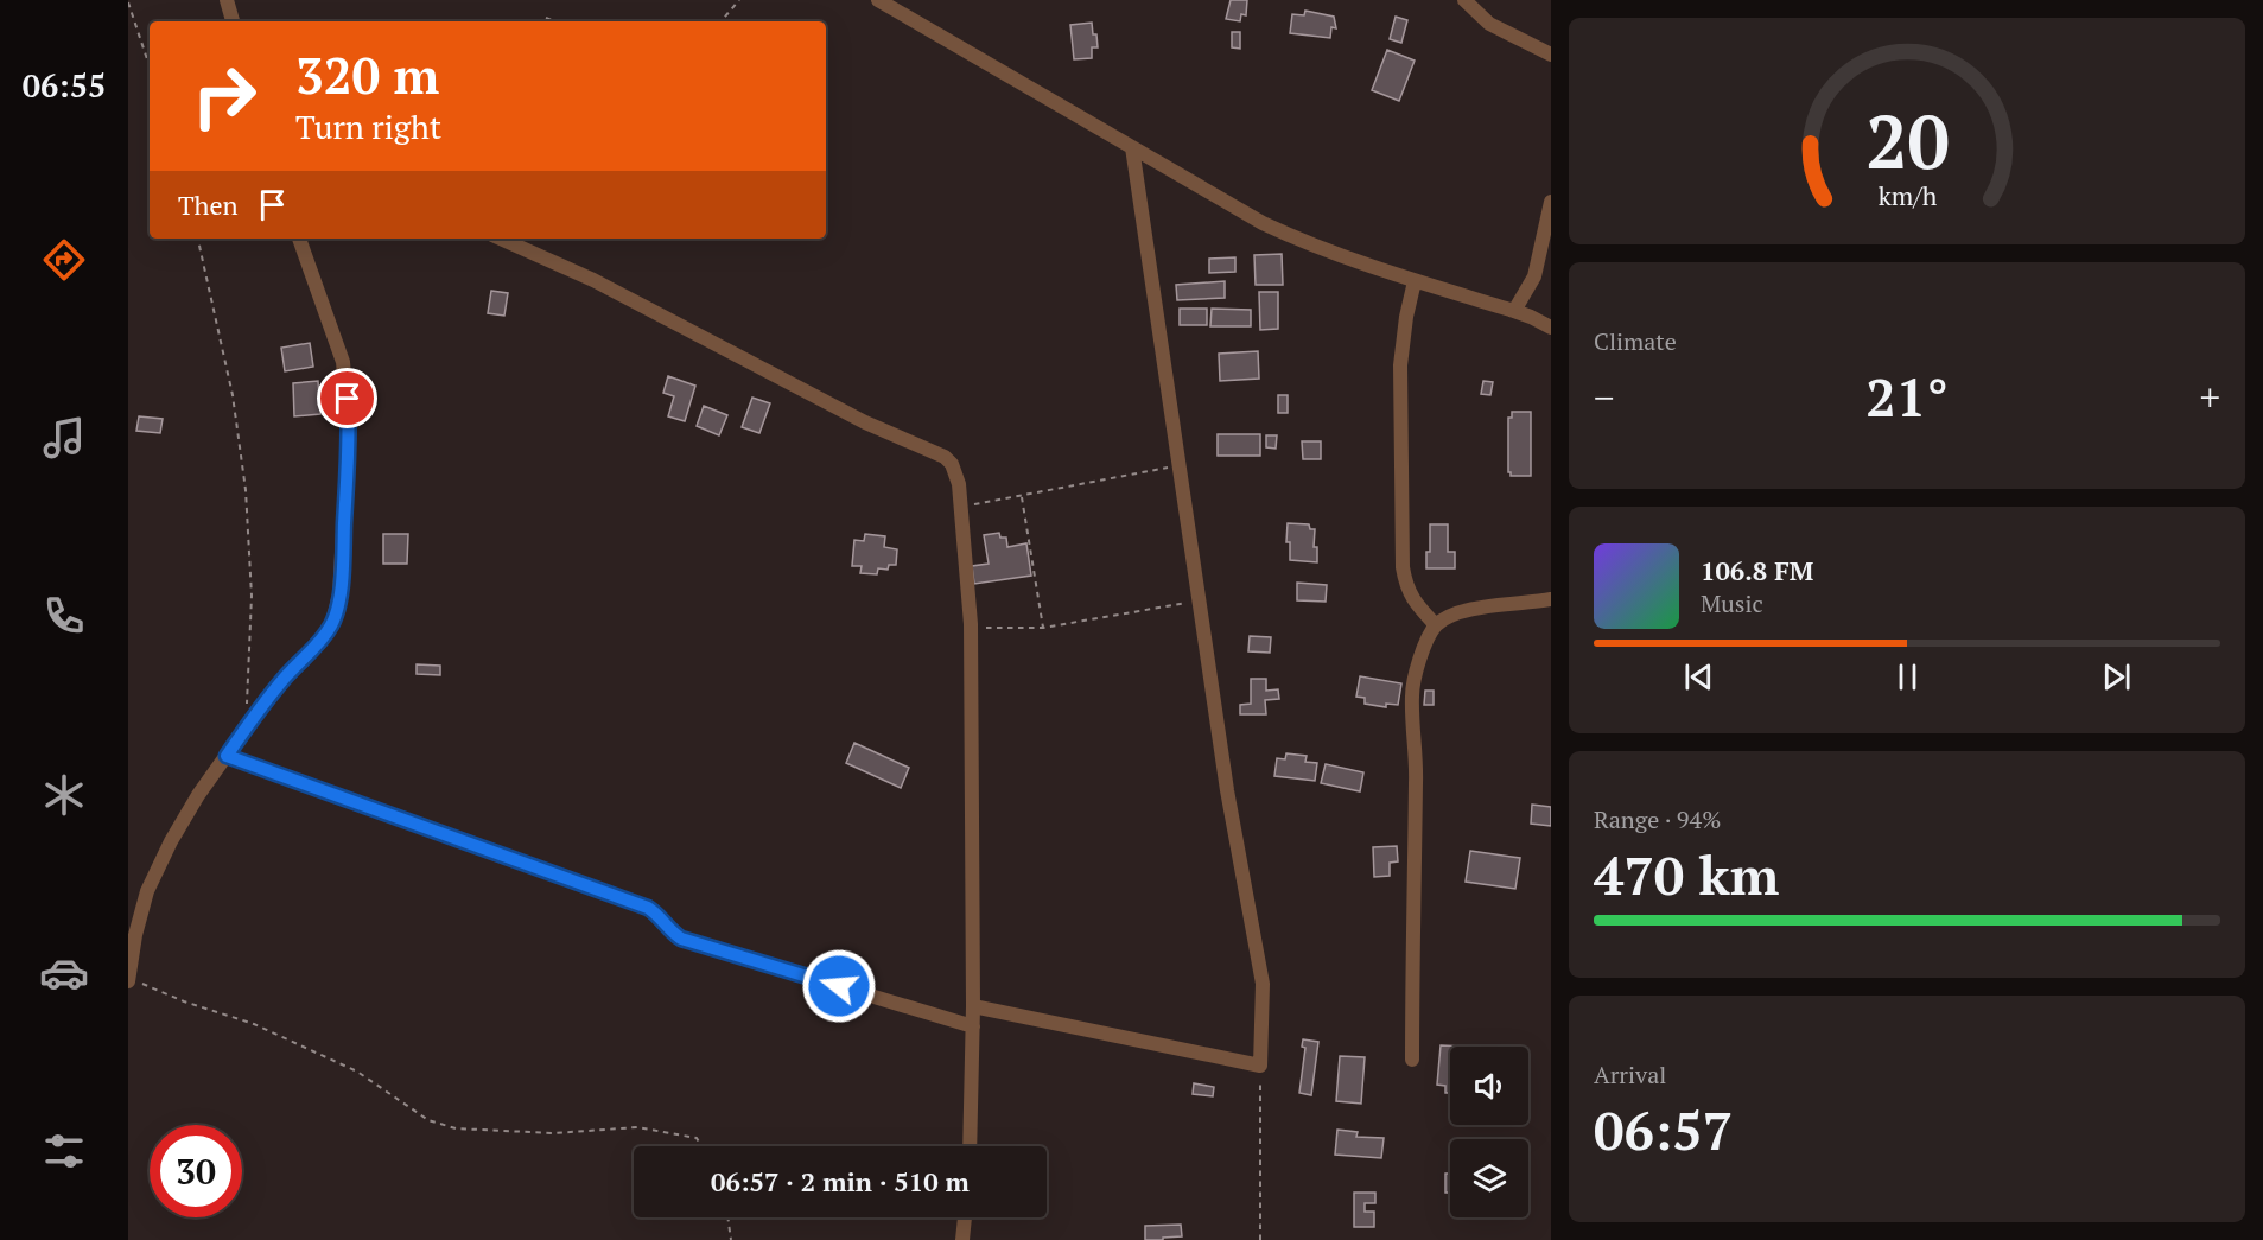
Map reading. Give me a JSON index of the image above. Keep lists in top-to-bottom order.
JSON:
{
  "page": {
    "tabs": "06:55",
    "turn": ["320 m", "Turn right"],
    "then": "Then",
    "tile": [
      "Climate",
      ["Range · 94%", "470 km"],
      ["Arrival", "06:57"]
    ],
    "heat": ["−", "21°", "+"],
    "song": ["106.8 FM", "Music"],
    "limit": "30",
    "trip": "06:57 · 2 min · 510 m",
    "gauge": ["20", "km/h"]
  }
}
